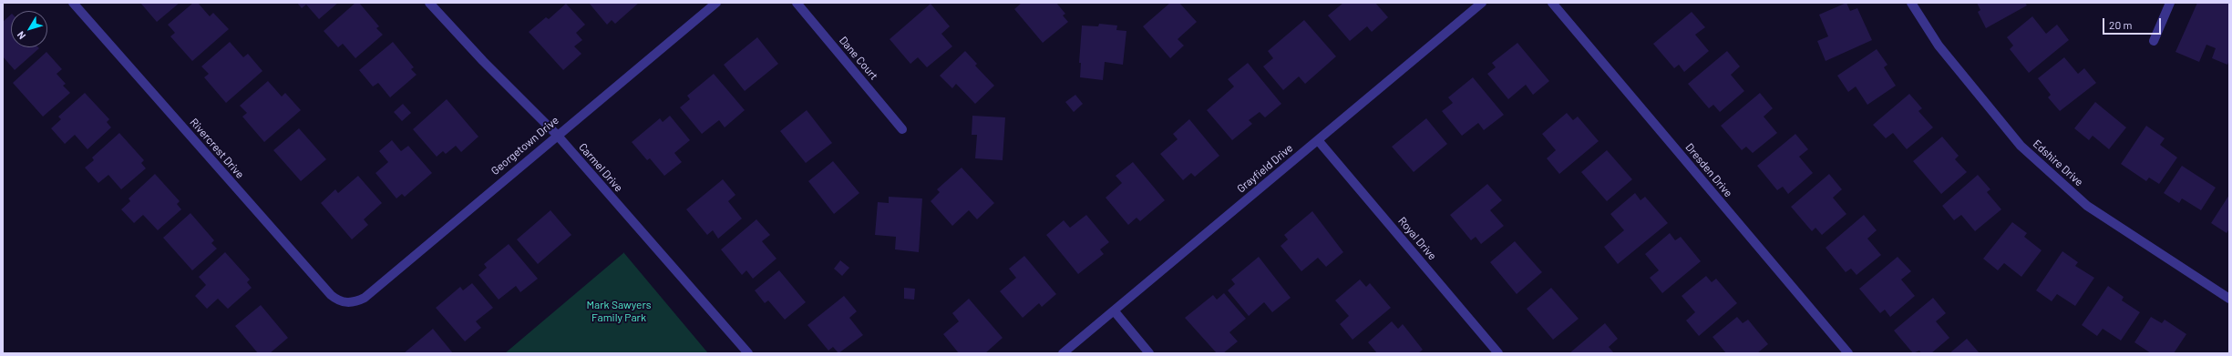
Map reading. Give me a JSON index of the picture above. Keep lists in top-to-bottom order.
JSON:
{
  "streets": {
    "street": [
      "Dane Court",
      "Georgetown Drive",
      "Rivercrest Drive",
      "Edshire Drive",
      "Carmel Drive",
      "Grayfield Drive",
      "Dresden Drive",
      "Royal Drive"
    ]
  },
  "crossings": [
    ["Georgetown Drive", "Rivercrest Drive"],
    ["Georgetown Drive", "Carmel Drive"],
    ["Grayfield Drive", "Royal Drive"]
  ],
  "parks": ["Mark Sawyers Family Park"],
  "scale_bar": "20 m",
  "north": "bottom left"
}
